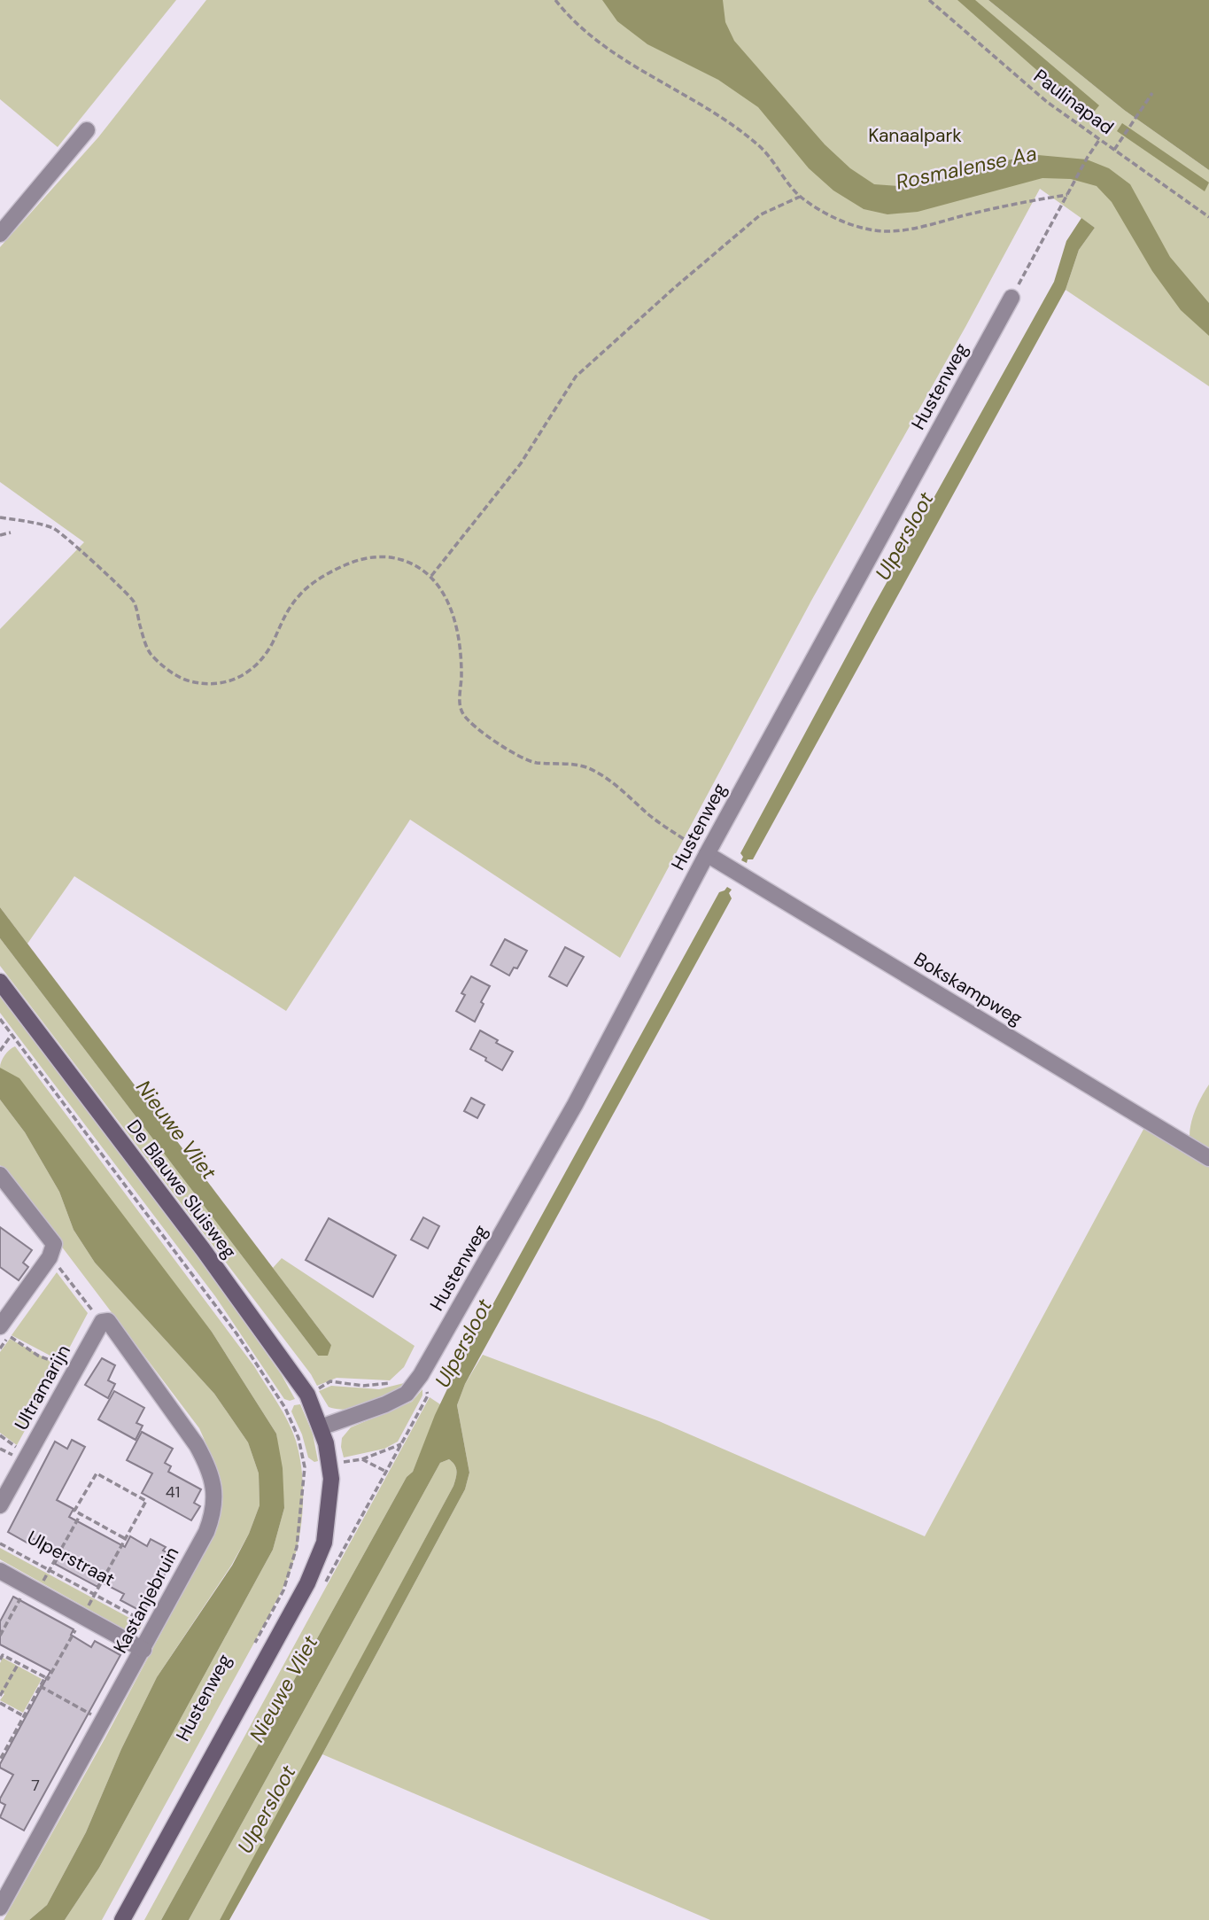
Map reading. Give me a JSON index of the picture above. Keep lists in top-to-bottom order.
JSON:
{
  "streets": {
    "main road": ["Hustenweg", "De Blauwe Sluisweg"],
    "street": ["Bokskampweg", "Ultramarijn", "Kastanjebruin"],
    "path": ["Paulinapad", "Ulperstraat"]
  },
  "crossings": [
    ["Hustenweg", "Bokskampweg"],
    ["Hustenweg", "De Blauwe Sluisweg"],
    ["Ultramarijn", "Kastanjebruin"],
    ["Ulperstraat", "Kastanjebruin"]
  ],
  "water": ["Rosmalense Aa", "Ulpersloot", "Nieuwe Vliet"],
  "parks": ["Kanaalpark"],
  "house_numbers": ["41", "7"]
}
